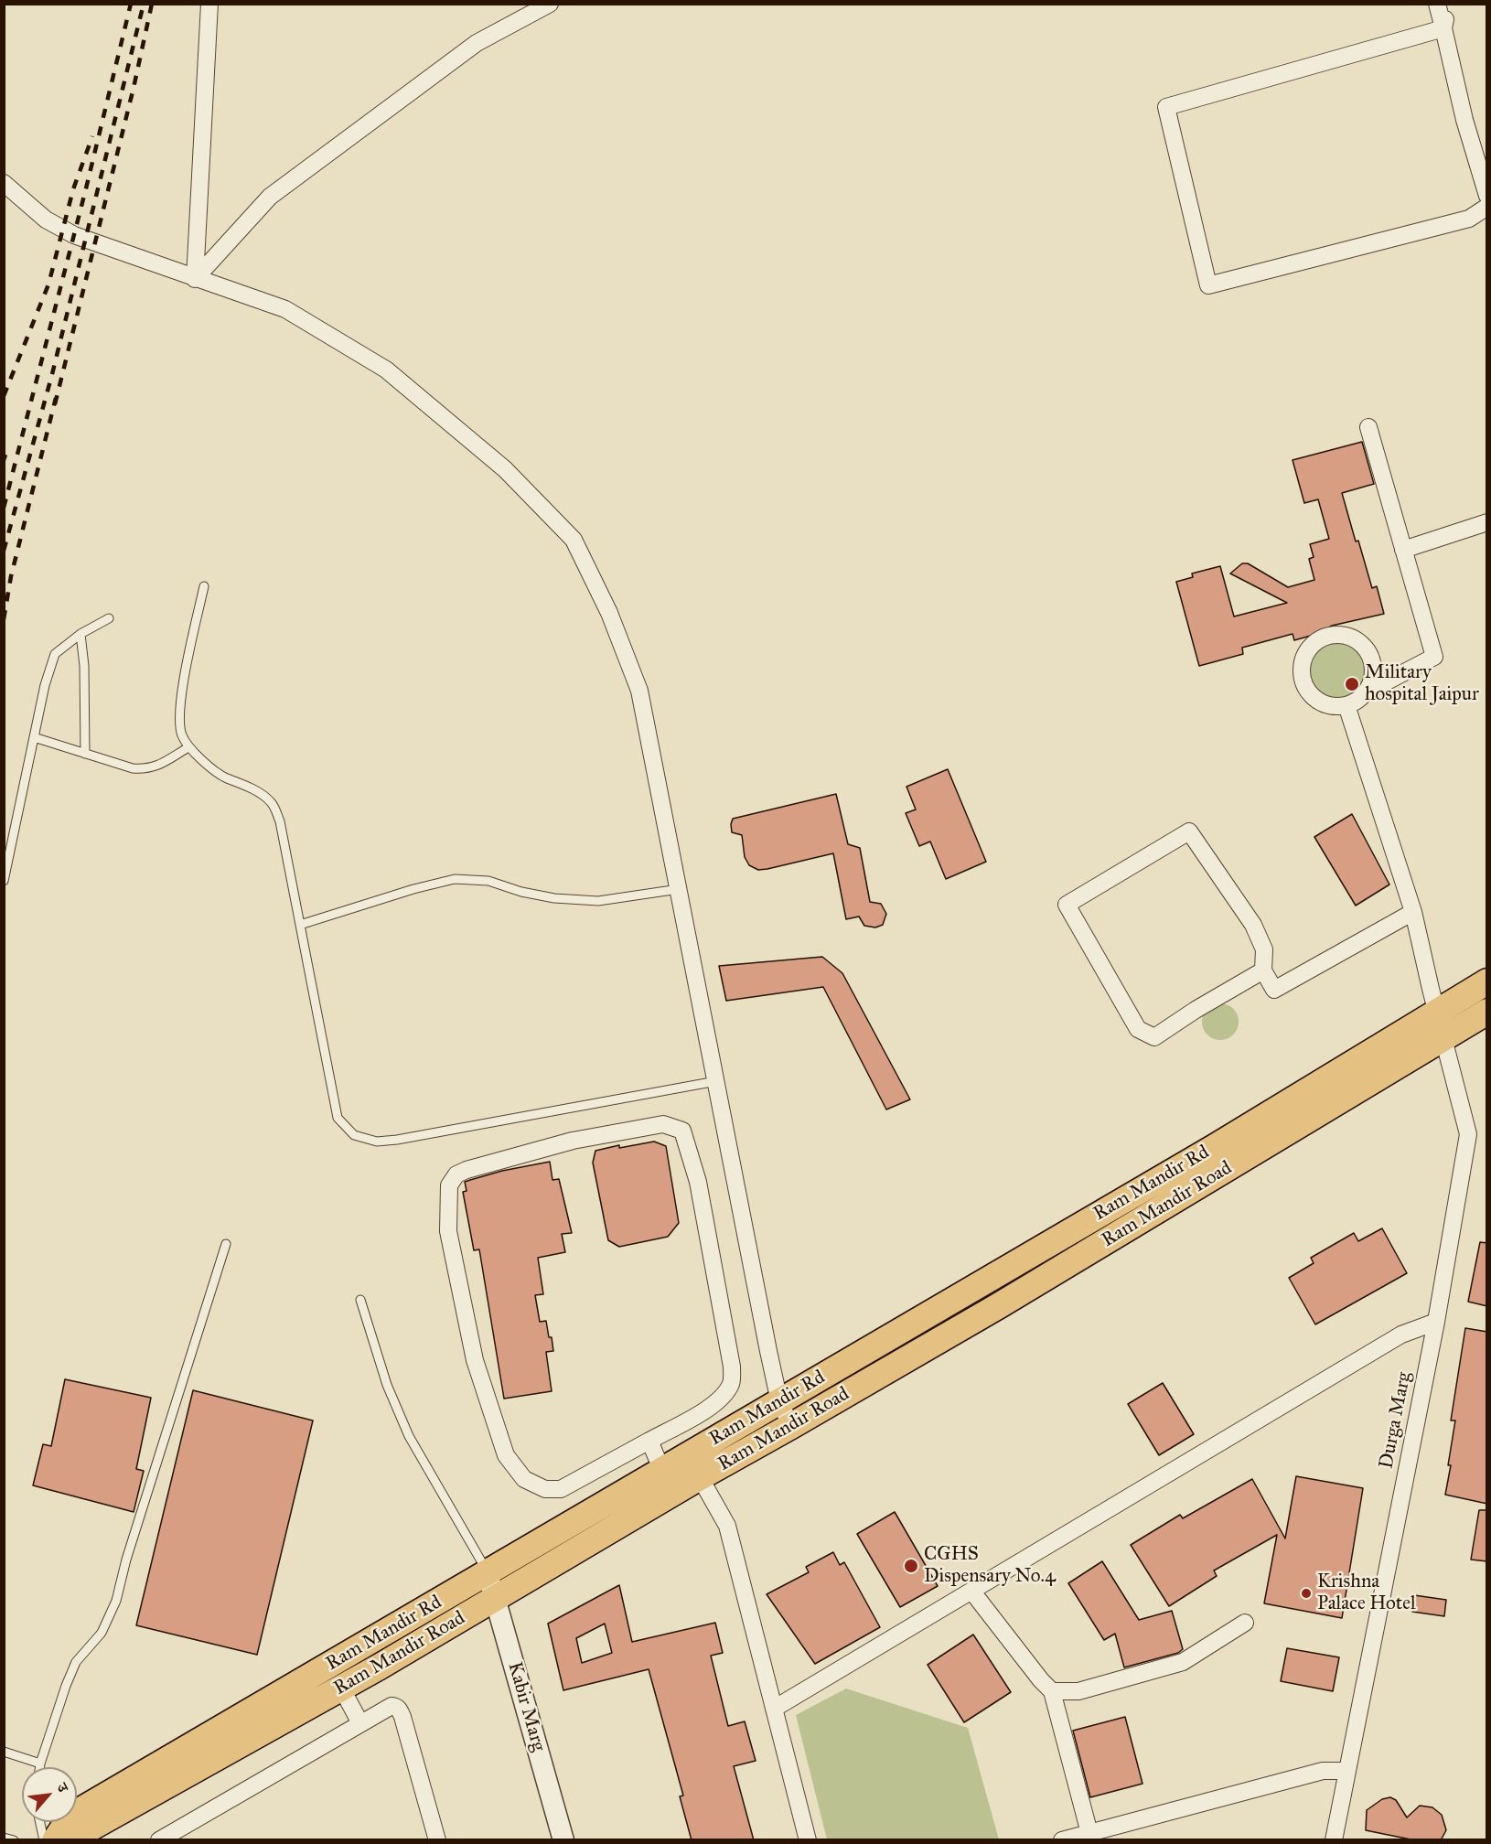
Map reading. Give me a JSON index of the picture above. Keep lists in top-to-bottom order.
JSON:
{
  "streets": {
    "main road": ["Ram Mandir Rd", "Ram Mandir Road"],
    "street": ["Durga Marg", "Kabir Marg"]
  },
  "crossings": [
    ["Ram Mandir Rd", "Ram Mandir Road"],
    ["Ram Mandir Rd", "Durga Marg"],
    ["Ram Mandir Rd", "Kabir Marg"],
    ["Ram Mandir Road", "Durga Marg"],
    ["Ram Mandir Road", "Kabir Marg"]
  ],
  "places": ["Military hospital Jaipur", "CGHS Dispensary No.4", "Krishna Palace Hotel"],
  "north": "top right"
}
